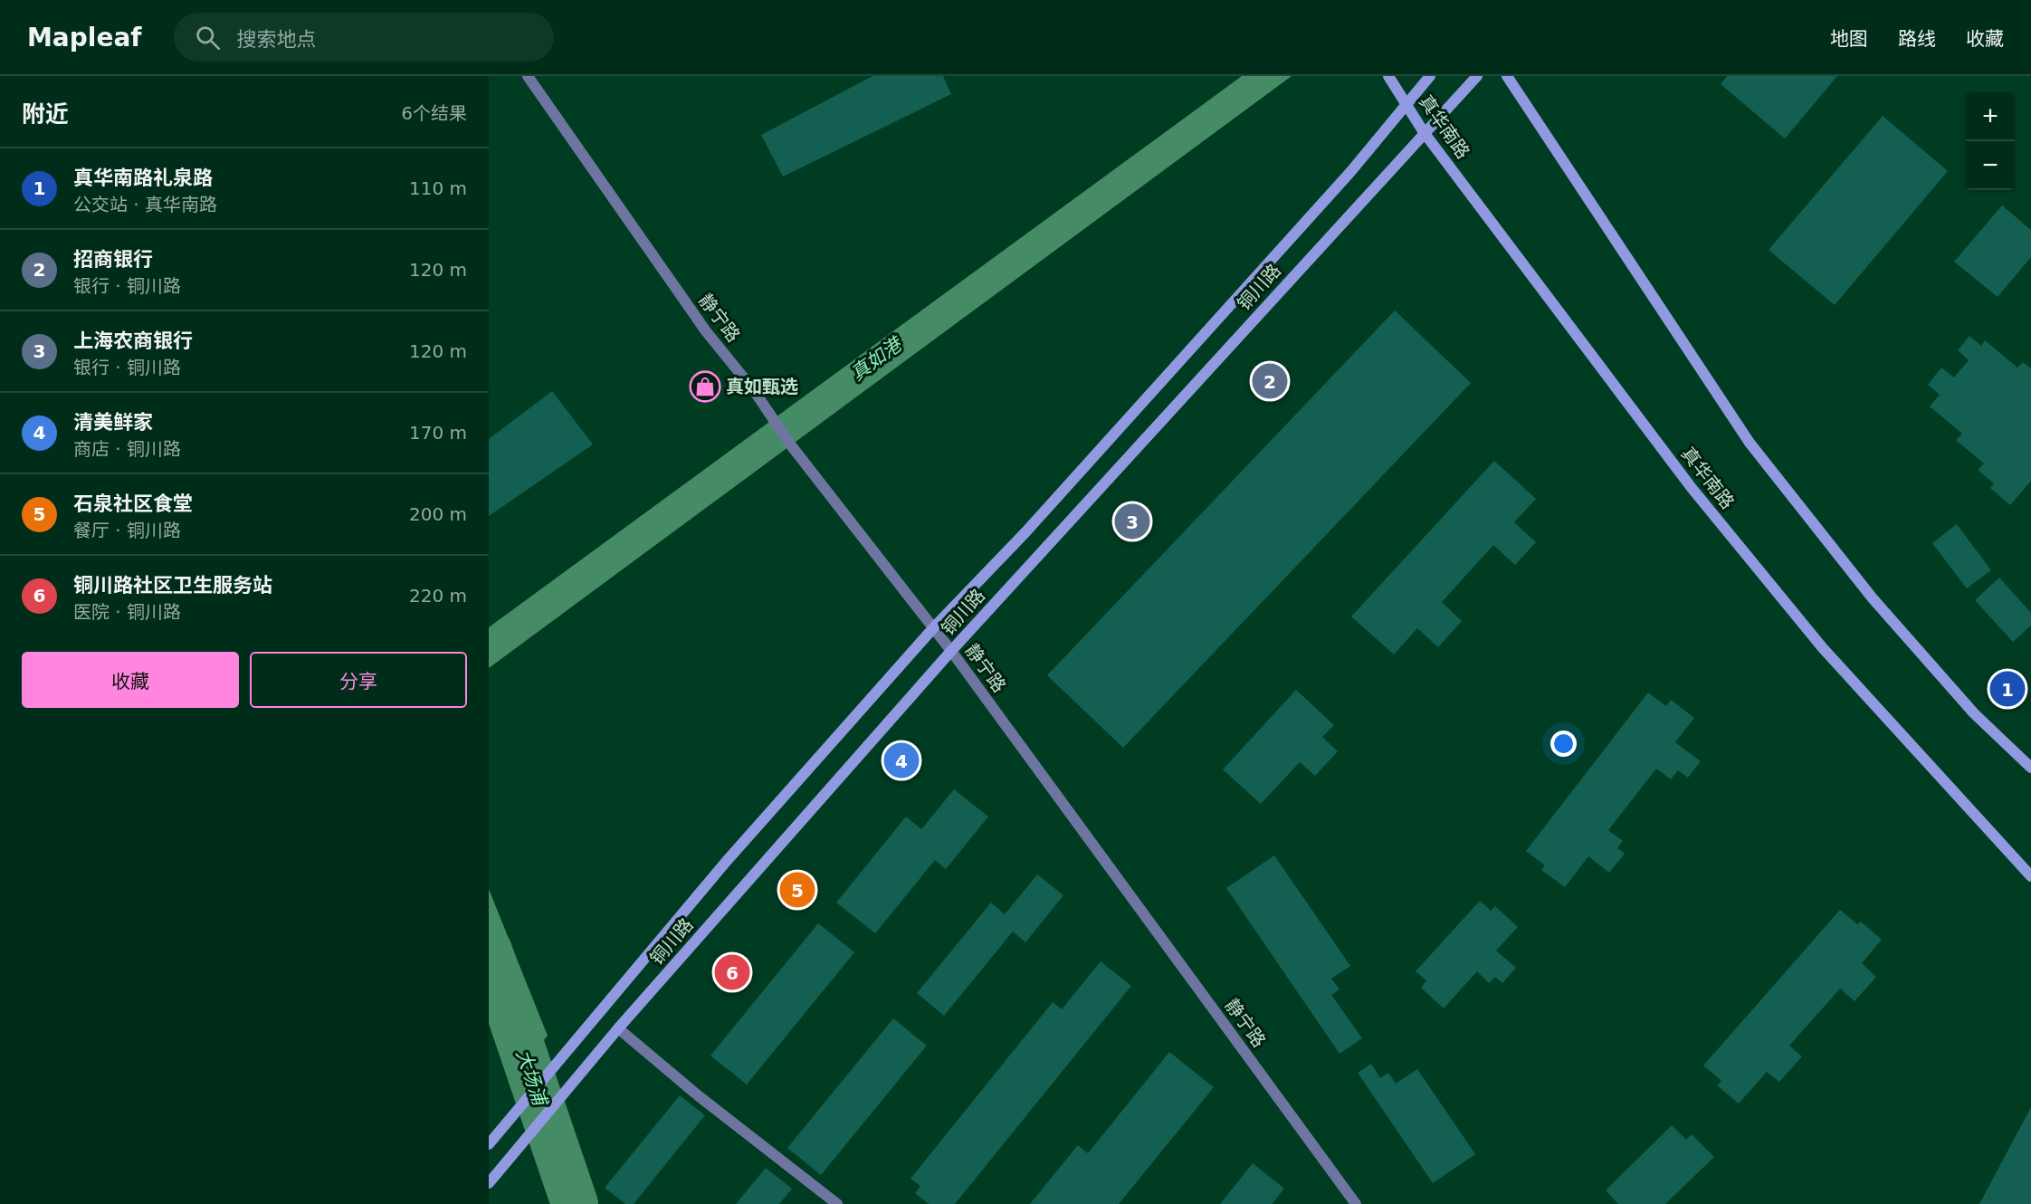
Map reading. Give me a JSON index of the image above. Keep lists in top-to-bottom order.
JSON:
{
  "streets": {
    "main road": ["真华南路", "铜川路"],
    "street": ["静宁路"]
  },
  "crossings": [
    ["真华南路", "铜川路"],
    ["铜川路", "静宁路"]
  ],
  "water": ["真如港", "大场浦"],
  "places": {
    "shop": ["真如甄选"]
  },
  "page": {
    "header": "Mapleaf",
    "search": "搜索地点",
    "nav": ["地图", "路线", "收藏"],
    "heading": ["附近", "6个结果"],
    "map_buttons": ["+", "−"],
    "list": [
      {
        "mark": "1",
        "name": "真华南路礼泉路",
        "note": "公交站 · 真华南路",
        "value": "110 m"
      },
      {
        "mark": "2",
        "name": "招商银行",
        "note": "银行 · 铜川路",
        "value": "120 m"
      },
      {
        "mark": "3",
        "name": "上海农商银行",
        "note": "银行 · 铜川路",
        "value": "120 m"
      },
      {
        "mark": "4",
        "name": "清美鲜家",
        "note": "商店 · 铜川路",
        "value": "170 m"
      },
      {
        "mark": "5",
        "name": "石泉社区食堂",
        "note": "餐厅 · 铜川路",
        "value": "200 m"
      },
      {
        "mark": "6",
        "name": "铜川路社区卫生服务站",
        "note": "医院 · 铜川路",
        "value": "220 m"
      }
    ],
    "pins": [
      "2",
      "3",
      "1",
      "4",
      "5",
      "6"
    ],
    "buttons": ["收藏", "分享"]
  }
}
